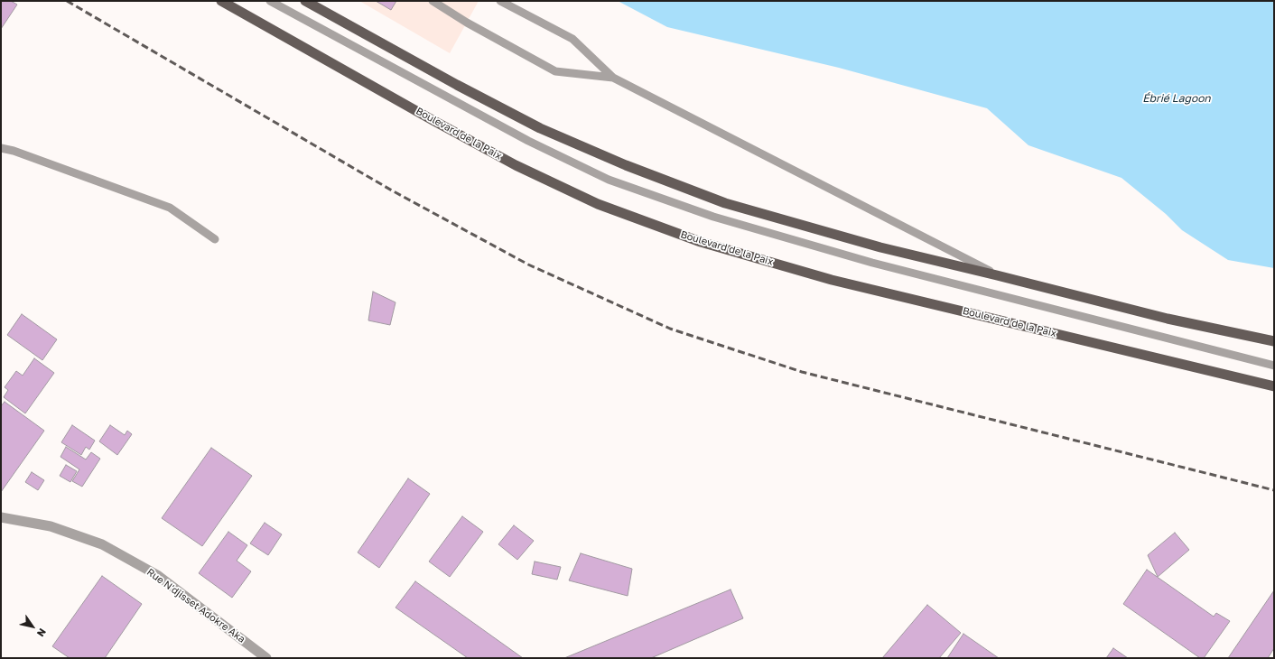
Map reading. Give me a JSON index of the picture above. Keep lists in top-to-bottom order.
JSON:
{
  "streets": {
    "main road": ["Boulevard de la Paix"],
    "street": ["Rue N'djisset Adokre Aka"]
  },
  "water": ["Ébrié Lagoon"],
  "north": "bottom right"
}
